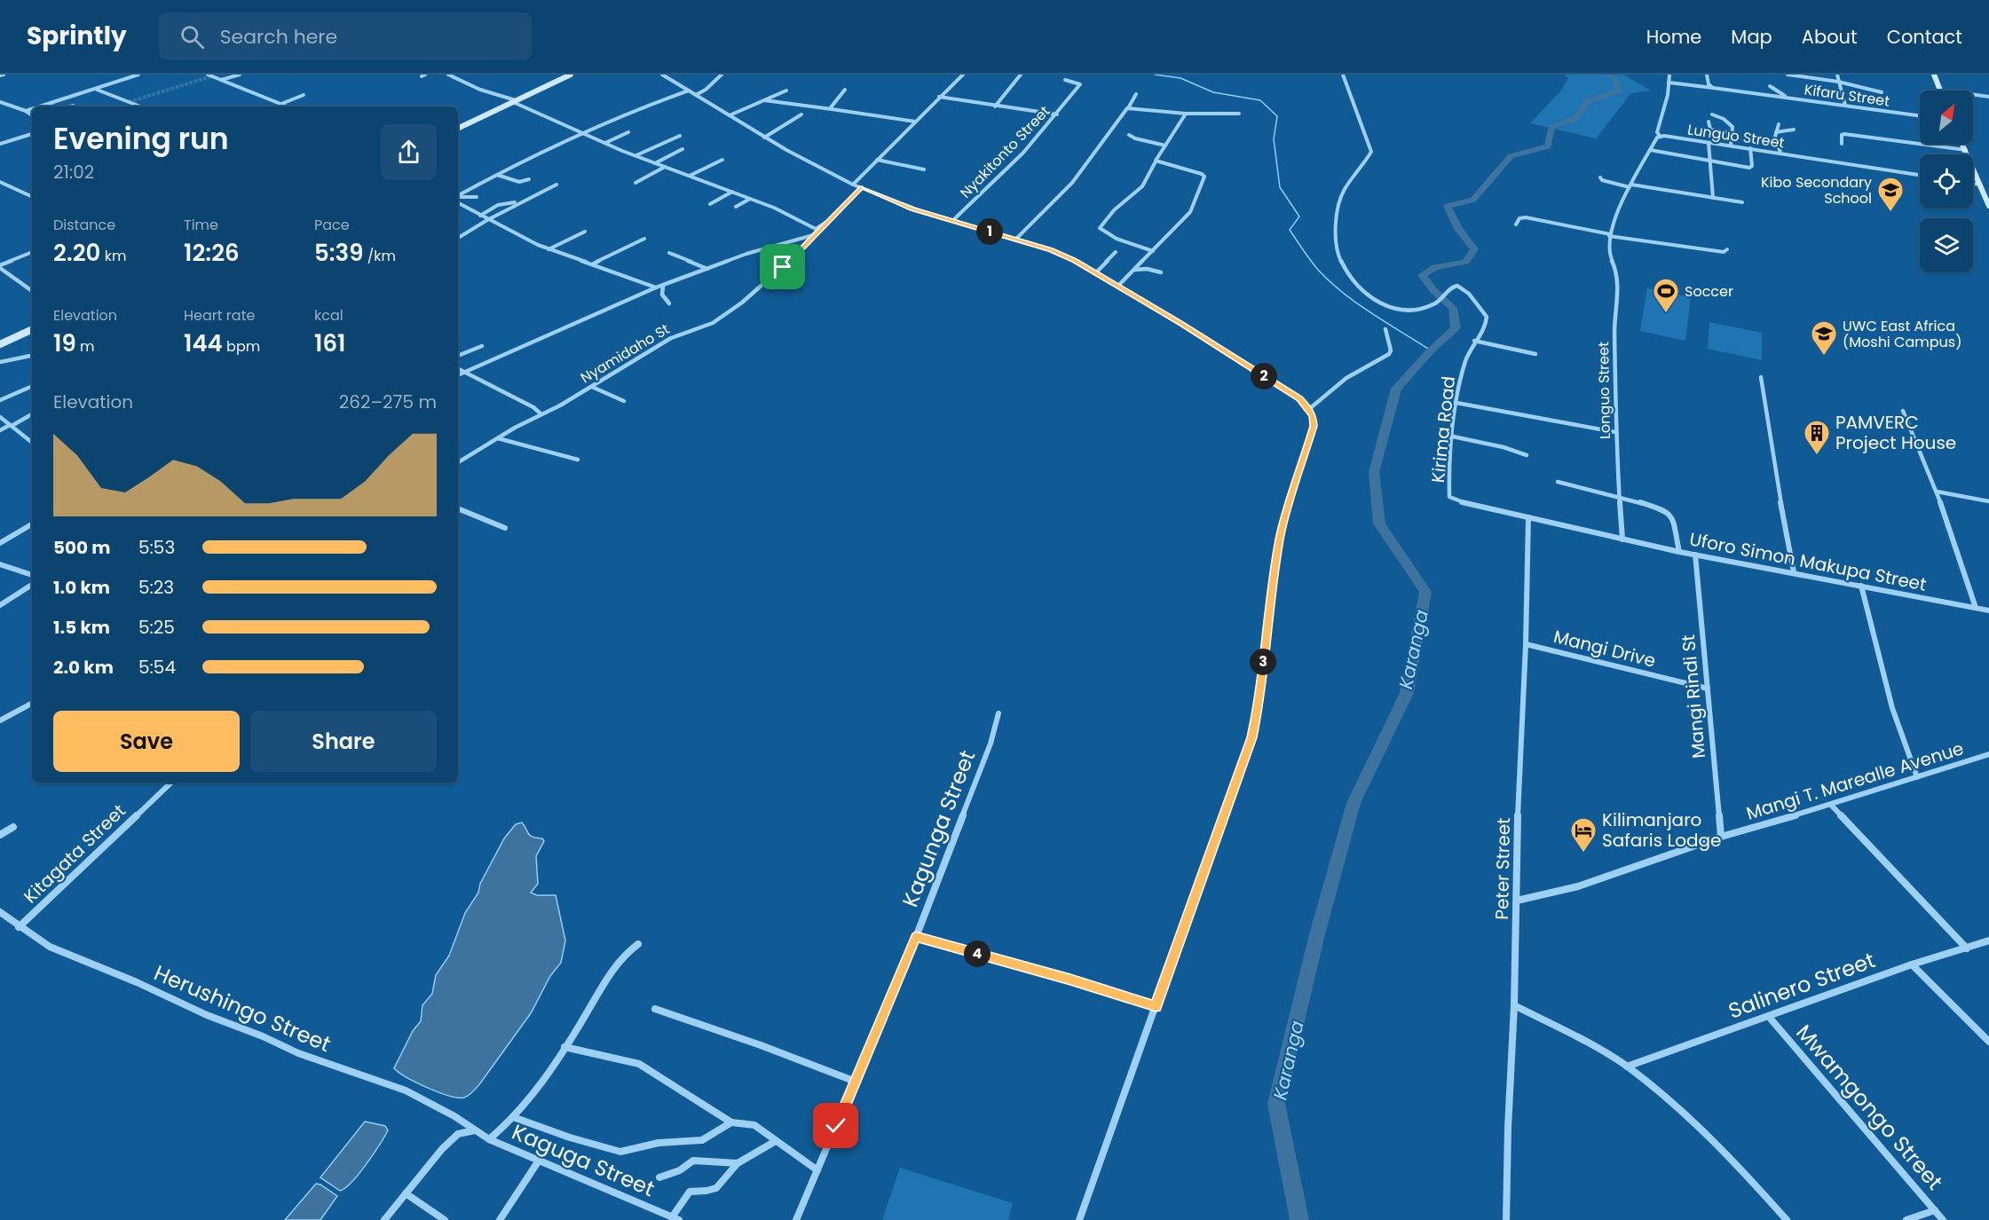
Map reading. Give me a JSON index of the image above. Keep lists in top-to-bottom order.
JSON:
{
  "streets": {
    "street": [
      "Kifaru Street",
      "Lunguo Street",
      "Nyakitonto Street",
      "Nyamidaho St",
      "Longuo Street",
      "Kirima Road",
      "Uforo Simon Makupa Street",
      "Mangi Drive",
      "Mangi Rindi St",
      "Mangi T. Marealle Avenue",
      "Kagunga Street",
      "Kitagata Street",
      "Peter Street",
      "Salinero Street",
      "Herushingo Street",
      "Mwamgongo Street",
      "Kaguga Street"
    ]
  },
  "crossings": [
    ["Longuo Street", "Uforo Simon Makupa Street"],
    ["Kirima Road", "Uforo Simon Makupa Street"],
    ["Kirima Road", "Peter Street"],
    ["Uforo Simon Makupa Street", "Mangi Rindi St"],
    ["Uforo Simon Makupa Street", "Peter Street"],
    ["Mangi Drive", "Mangi Rindi St"],
    ["Mangi Drive", "Peter Street"],
    ["Mangi Rindi St", "Mangi T. Marealle Avenue"],
    ["Mangi T. Marealle Avenue", "Peter Street"],
    ["Kitagata Street", "Herushingo Street"],
    ["Salinero Street", "Mwamgongo Street"],
    ["Herushingo Street", "Kaguga Street"]
  ],
  "water": ["Karanga"],
  "places": {
    "school or university": ["Kibo Secondary School", "UWC East Africa (Moshi Campus)"],
    "sports": ["Soccer"],
    "building": ["PAMVERC Project House"],
    "hotel": ["Kilimanjaro Safaris Lodge"]
  },
  "north": "top right",
  "page": {
    "header": "Sprintly",
    "search": "Search here",
    "nav": [
      "Home",
      "Map",
      "About",
      "Contact"
    ],
    "heading": ["Evening run", "21:02"],
    "stats": [
      ["Distance", "2.20 km"],
      ["Time", "12:26"],
      ["Pace", "5:39 /km"],
      ["Elevation", "19 m"],
      ["Heart rate", "144 bpm"],
      ["kcal", "161"]
    ],
    "pins": [
      "1",
      "2",
      "3",
      "4"
    ],
    "chart": ["Elevation", "262–275 m"],
    "list": [
      {
        "name": "500 m",
        "note": "5:53"
      },
      {
        "name": "1.0 km",
        "note": "5:23"
      },
      {
        "name": "1.5 km",
        "note": "5:25"
      },
      {
        "name": "2.0 km",
        "note": "5:54"
      }
    ],
    "buttons": ["Save", "Share"]
  }
}
